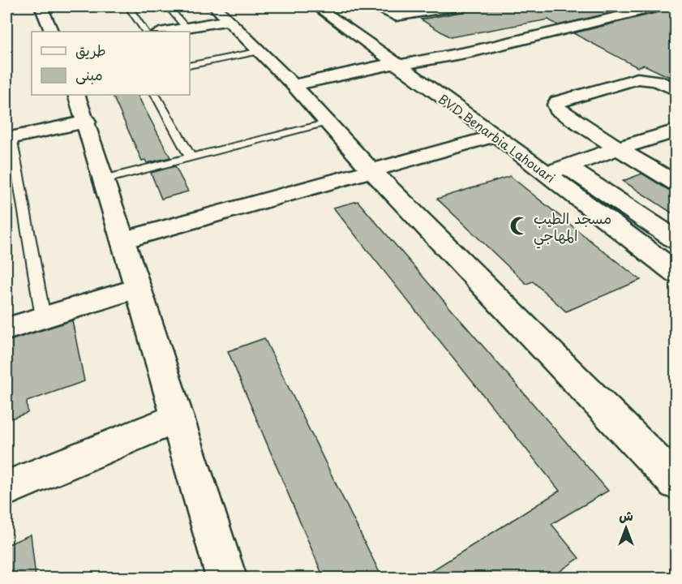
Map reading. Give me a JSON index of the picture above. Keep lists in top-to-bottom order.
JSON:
{
  "streets": {
    "street": ["BVD Benarbia Lahouari"]
  },
  "places": {
    "mosque": ["مسجد الطيب المهاجي"]
  },
  "legend": ["طريق", "مبنى"],
  "north": "top"
}
